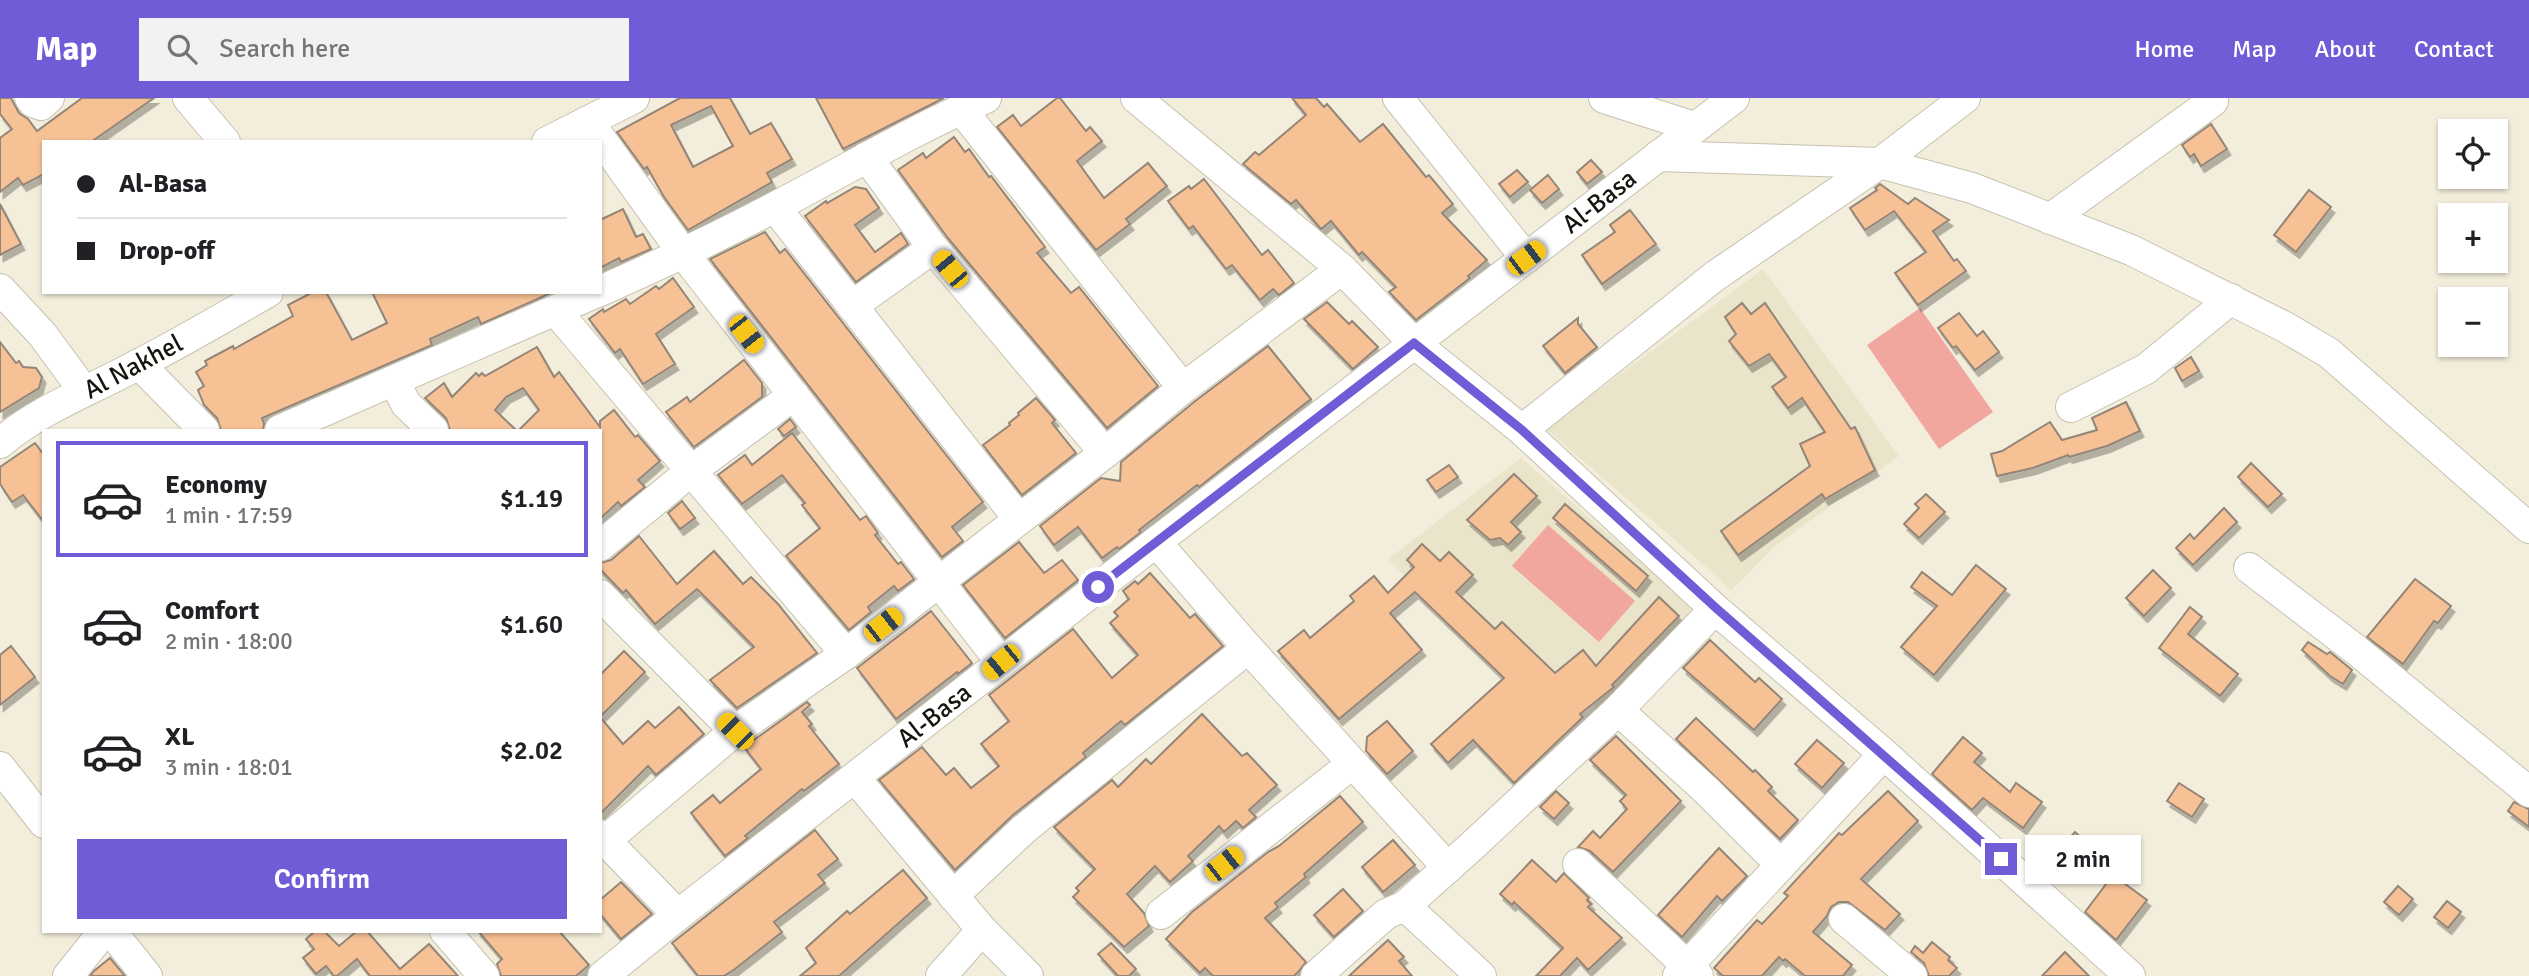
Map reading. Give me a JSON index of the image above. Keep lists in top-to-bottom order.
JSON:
{
  "streets": {
    "street": ["Al-Basa", "Al Nakhel"]
  },
  "page": {
    "header": "Map",
    "search": "Search here",
    "nav": [
      "Home",
      "Map",
      "About",
      "Contact"
    ],
    "map_buttons": ["+", "−"],
    "banner": ["Al-Basa", "Drop-off"],
    "list": [
      {
        "name": "Economy",
        "note": "1 min · 17:59",
        "value": "$1.19"
      },
      {
        "name": "Comfort",
        "note": "2 min · 18:00",
        "value": "$1.60"
      },
      {
        "name": "XL",
        "note": "3 min · 18:01",
        "value": "$2.02"
      }
    ],
    "buttons": "Confirm",
    "bubble": "2 min"
  }
}
